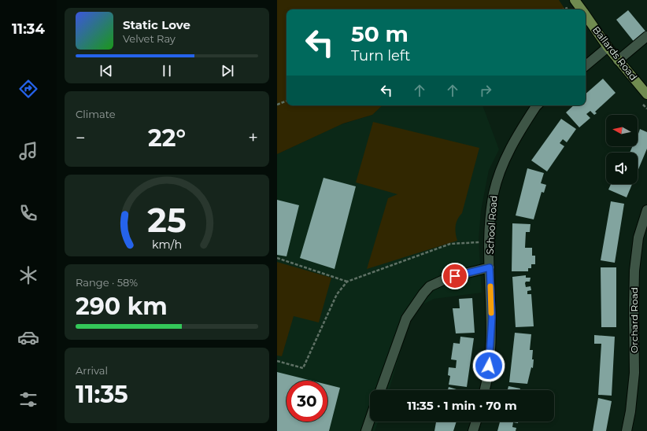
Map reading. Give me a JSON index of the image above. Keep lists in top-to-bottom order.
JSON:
{
  "streets": {
    "main road": ["Ballards Road"],
    "street": ["School Road", "Orchard Road"]
  },
  "north": "left",
  "page": {
    "tabs": "11:34",
    "turn": ["50 m", "Turn left"],
    "song": ["Static Love", "Velvet Ray"],
    "tile": [
      "Climate",
      ["Range · 58%", "290 km"],
      ["Arrival", "11:35"]
    ],
    "heat": ["−", "22°", "+"],
    "limit": "30",
    "trip": "11:35 · 1 min · 70 m",
    "gauge": ["25", "km/h"]
  }
}
